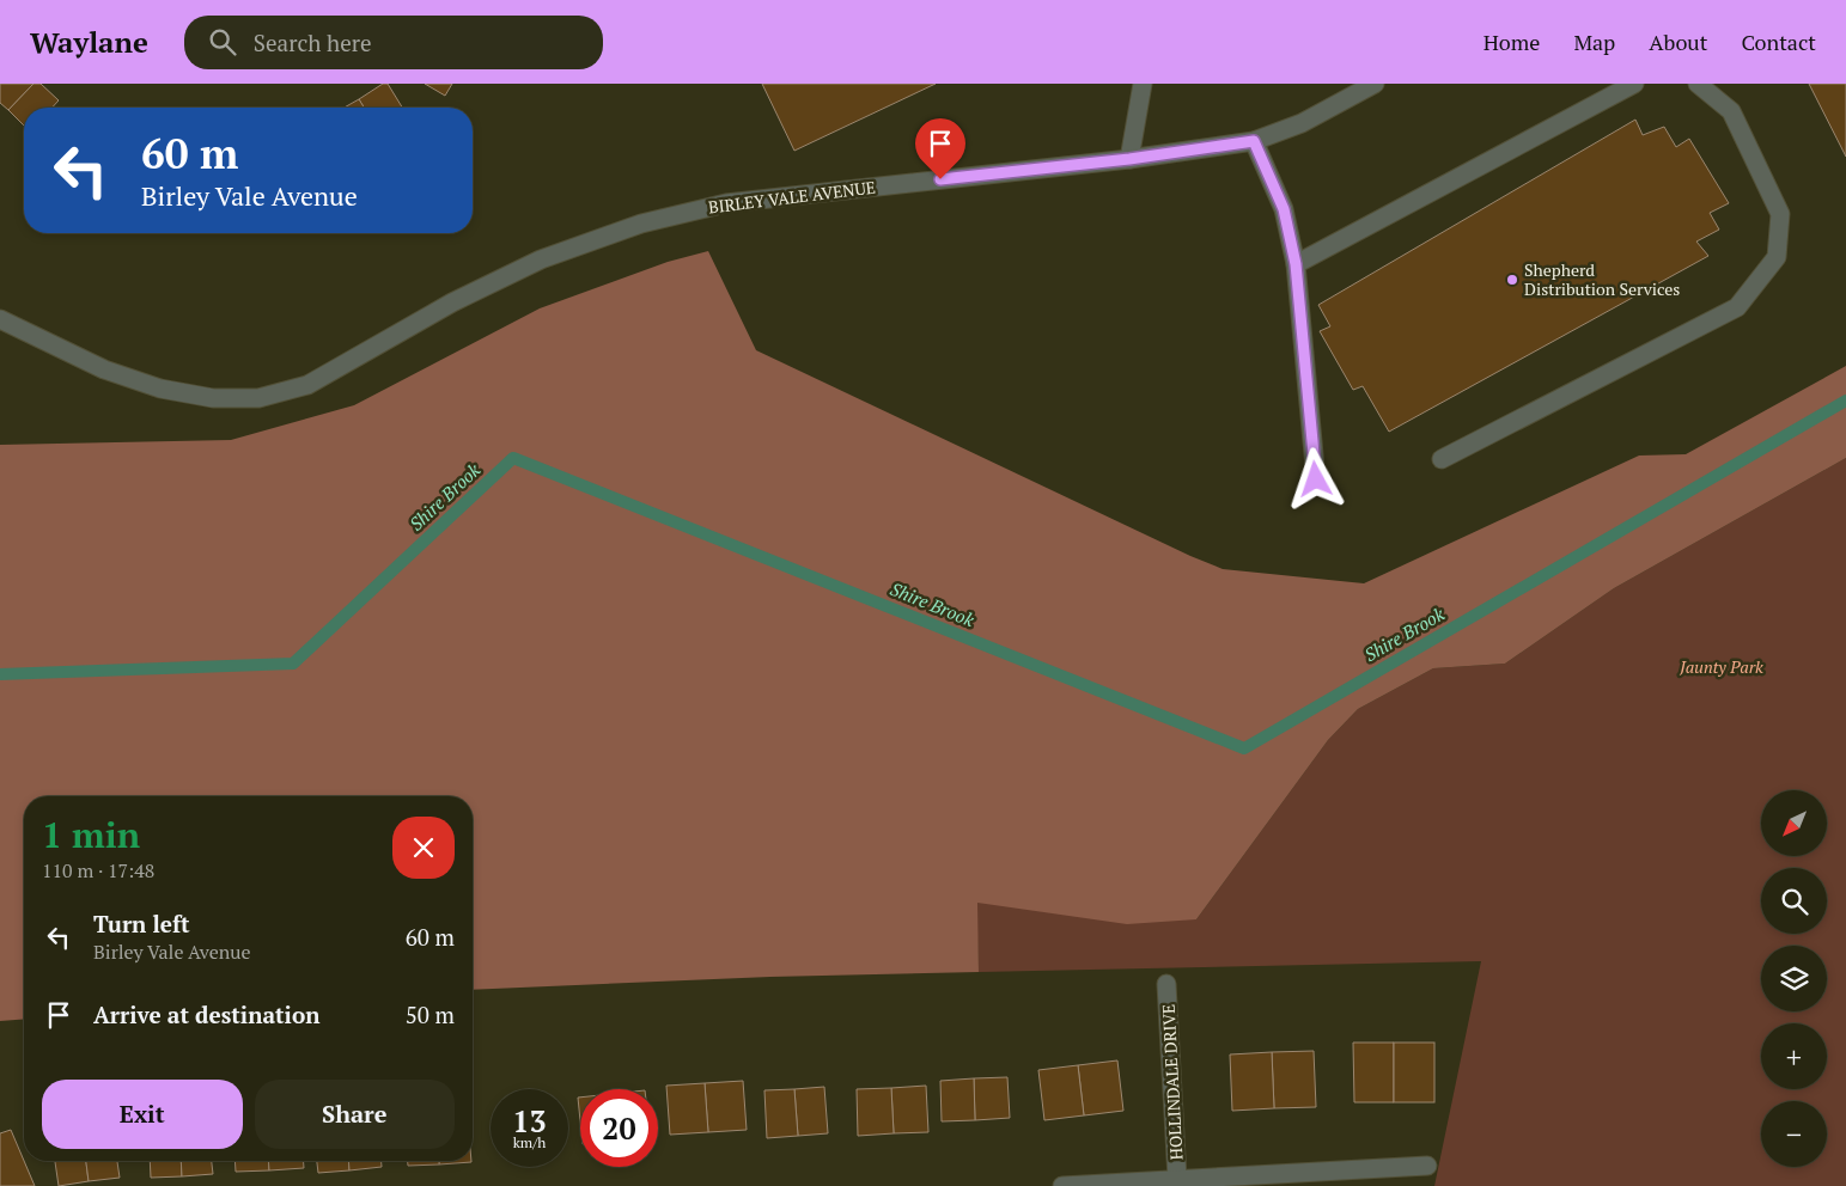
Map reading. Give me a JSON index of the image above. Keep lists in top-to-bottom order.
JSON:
{
  "streets": {
    "street": ["BIRLEY VALE AVENUE", "HOLLINDALE DRIVE"]
  },
  "water": ["Shire Brook"],
  "parks": ["Jaunty Park"],
  "places": ["Shepherd Distribution Services"],
  "north": "bottom left",
  "page": {
    "header": "Waylane",
    "search": "Search here",
    "nav": [
      "Home",
      "Map",
      "About",
      "Contact"
    ],
    "turn": ["60 m", "Birley Vale Avenue"],
    "map_buttons": ["+", "−"],
    "heading": ["1 min", "110 m · 17:48"],
    "list": [
      {
        "name": "Turn left",
        "note": "Birley Vale Avenue",
        "value": "60 m"
      },
      {
        "name": "Arrive at destination",
        "value": "50 m"
      }
    ],
    "buttons": ["Exit", "Share"],
    "speed": "13 km/h",
    "limit": "20"
  }
}
